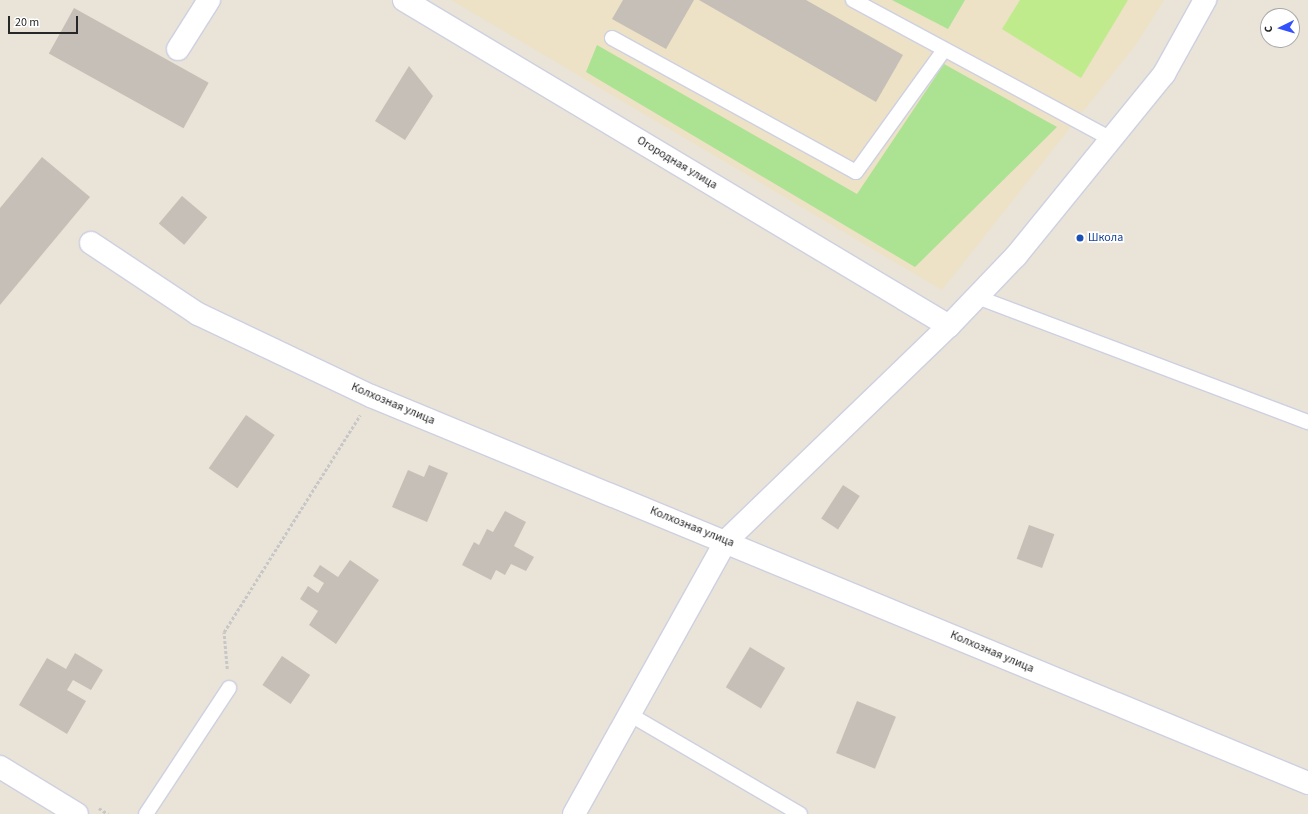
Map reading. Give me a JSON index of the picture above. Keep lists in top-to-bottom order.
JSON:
{
  "streets": {
    "street": ["Огородная улица", "Колхозная улица"]
  },
  "places": ["Школа"],
  "scale_bar": "20 m",
  "north": "left"
}
